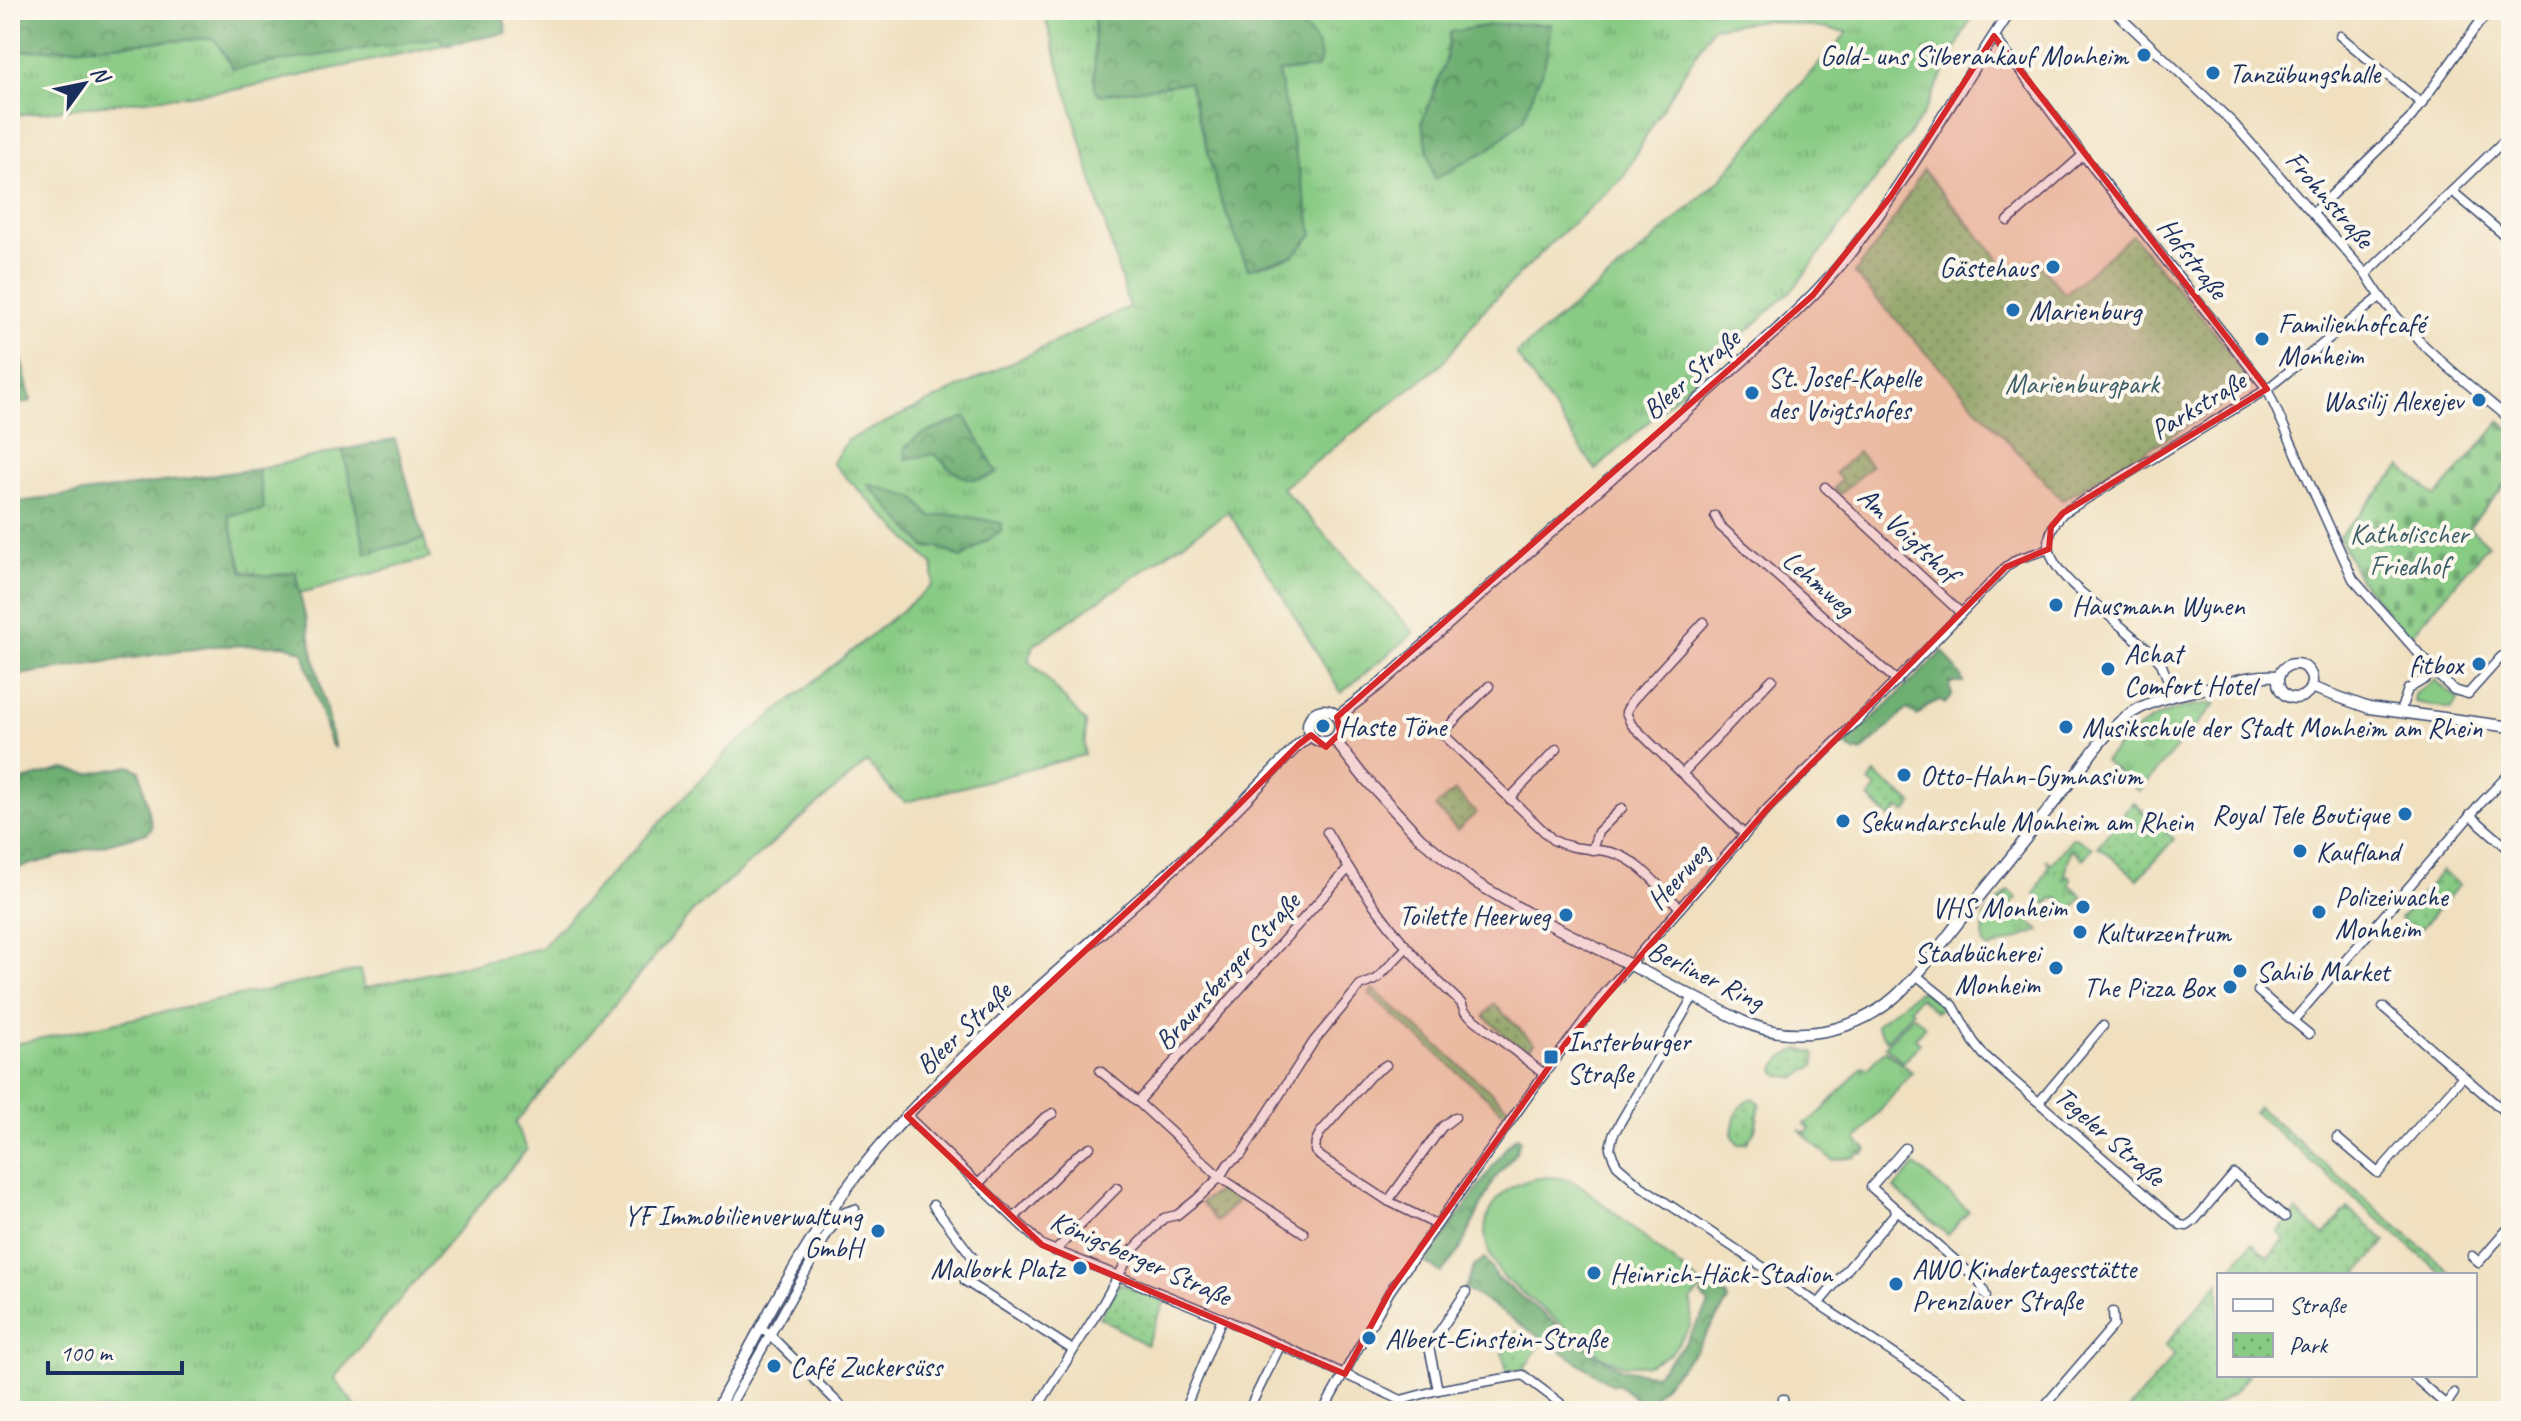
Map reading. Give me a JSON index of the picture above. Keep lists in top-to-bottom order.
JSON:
{
  "streets": {
    "street": [
      "Frohnstraße",
      "Hofstraße",
      "Bleer Straße",
      "Parkstraße",
      "Am Voigtshof",
      "Lehmweg",
      "Heerweg",
      "Braunsberger Straße",
      "Berliner Ring",
      "Tegeler Straße",
      "Königsberger Straße"
    ]
  },
  "crossings": [
    ["Frohnstraße", "Parkstraße"],
    ["Hofstraße", "Bleer Straße"],
    ["Hofstraße", "Parkstraße"],
    ["Bleer Straße", "Berliner Ring"],
    ["Bleer Straße", "Königsberger Straße"],
    ["Parkstraße", "Heerweg"],
    ["Am Voigtshof", "Heerweg"],
    ["Lehmweg", "Heerweg"],
    ["Heerweg", "Berliner Ring"],
    ["Heerweg", "Königsberger Straße"],
    ["Berliner Ring", "Tegeler Straße"]
  ],
  "parks": ["Marienburgpark", "Katholischer Friedhof"],
  "places": {
    "other": [
      "Gold- uns Silberankauf Monheim",
      "Tanzübungshalle",
      "Gästehaus",
      "Marienburg",
      "Familienhofcafé Monheim",
      "St. Josef-Kapelle des Voigtshofes",
      "Wasilij Alexejev",
      "Hausmann Wynen",
      "fitbox",
      "Achat Comfort Hotel",
      "Haste Töne",
      "Musikschule der Stadt Monheim am Rhein",
      "Otto-Hahn-Gymnasium",
      "Royal Tele Boutique",
      "Sekundarschule Monheim am Rhein",
      "Kaufland",
      "VHS Monheim",
      "Polizeiwache Monheim",
      "Toilette Heerweg",
      "Kulturzentrum",
      "Stadbücherei Monheim",
      "Sahib Market",
      "The Pizza Box",
      "YF Immobilienverwaltung GmbH",
      "Malbork Platz",
      "Heinrich-Häck-Stadion",
      "AWO Kindertagesstätte Prenzlauer Straße",
      "Albert-Einstein-Straße",
      "Café Zuckersüss"
    ],
    "transit": ["Insterburger Straße"]
  },
  "legend": ["Straße", "Park"],
  "scale_bar": "100 m",
  "north": "top right"
}
